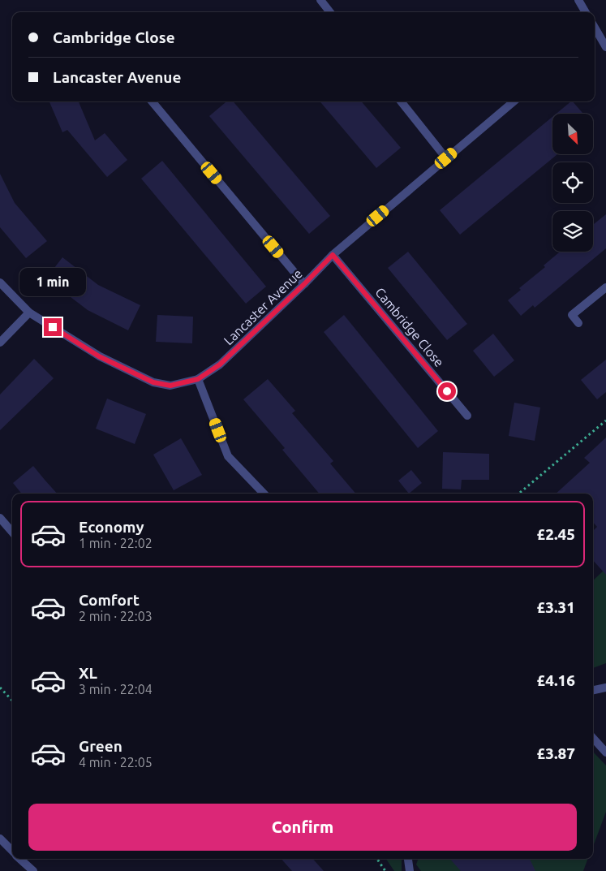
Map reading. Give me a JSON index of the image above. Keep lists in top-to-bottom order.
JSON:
{
  "streets": {
    "street": ["Lancaster Avenue", "Cambridge Close"]
  },
  "crossings": [
    ["Lancaster Avenue", "Cambridge Close"]
  ],
  "north": "bottom right",
  "page": {
    "banner": ["Cambridge Close", "Lancaster Avenue"],
    "bubble": "1 min",
    "list": [
      {
        "name": "Economy",
        "note": "1 min · 22:02",
        "value": "£2.45"
      },
      {
        "name": "Comfort",
        "note": "2 min · 22:03",
        "value": "£3.31"
      },
      {
        "name": "XL",
        "note": "3 min · 22:04",
        "value": "£4.16"
      },
      {
        "name": "Green",
        "note": "4 min · 22:05",
        "value": "£3.87"
      }
    ],
    "buttons": "Confirm"
  }
}
